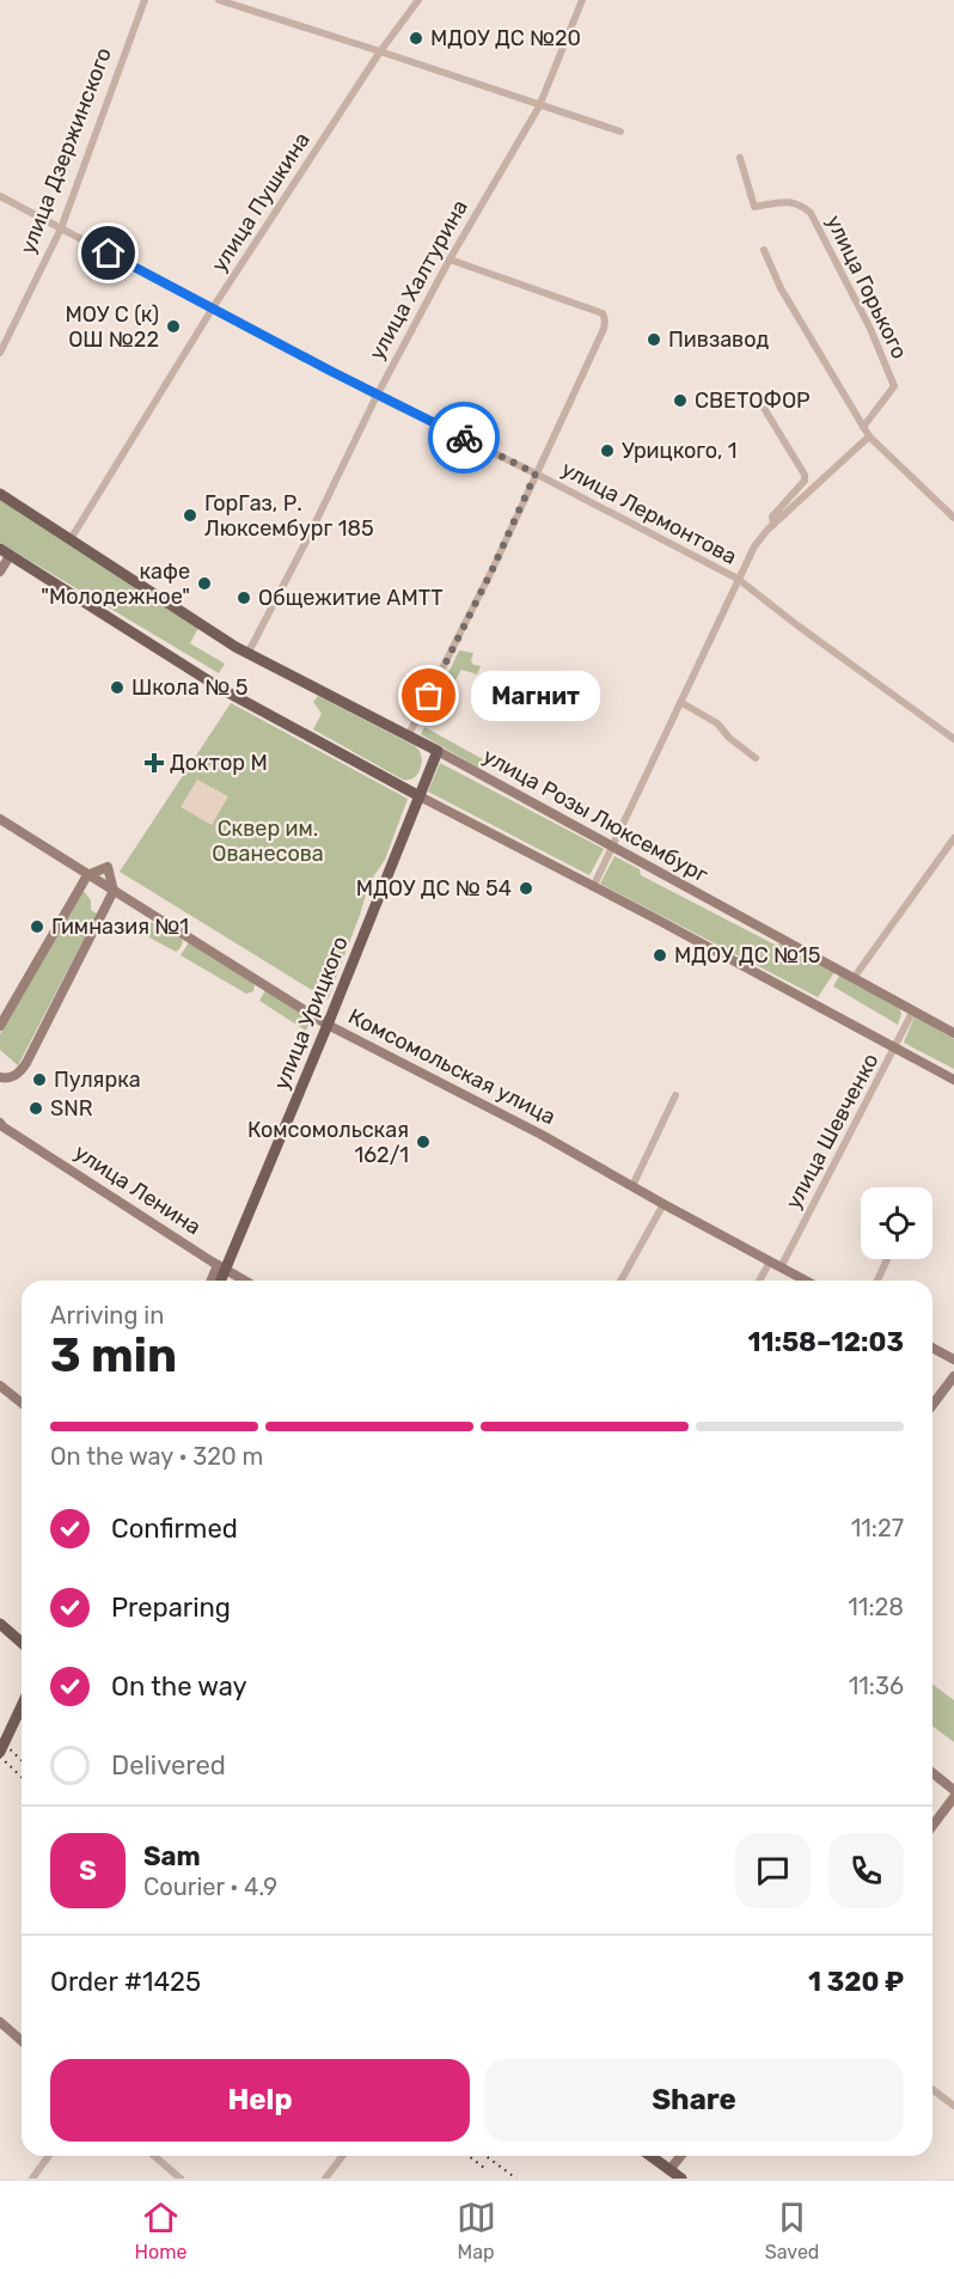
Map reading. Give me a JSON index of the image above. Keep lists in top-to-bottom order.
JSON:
{
  "streets": {
    "main road": [
      "улица Розы Люксембург",
      "улица Урицкого",
      "Комсомольская улица",
      "улица Ленина"
    ],
    "street": [
      "улица Дзержинского",
      "улица Пушкина",
      "улица Халтурина",
      "улица Горького",
      "улица Лермонтова",
      "улица Шевченко"
    ]
  },
  "crossings": [
    ["улица Дзержинского", "улица Лермонтова"],
    ["улица Пушкина", "улица Лермонтова"],
    ["улица Пушкина", "улица Розы Люксембург"],
    ["улица Халтурина", "улица Лермонтова"],
    ["улица Халтурина", "улица Розы Люксембург"],
    ["улица Розы Люксембург", "улица Урицкого"],
    ["улица Розы Люксембург", "улица Шевченко"],
    ["улица Урицкого", "Комсомольская улица"],
    ["улица Урицкого", "улица Ленина"],
    ["Комсомольская улица", "улица Шевченко"]
  ],
  "parks": ["Сквер им. Ованесова"],
  "places": {
    "other": [
      "МДОУ ДС №20",
      "МОУ С (к) ОШ №22",
      "Пивзавод",
      "СВЕТОФОР",
      "Урицкого, 1",
      "ГорГаз, Р. Люксембург 185",
      "кафе \"Молодежное\"",
      "Общежитие АМТТ",
      "Школа № 5",
      "Магнит",
      "МДОУ ДС № 54",
      "Гимназия №1",
      "МДОУ ДС №15",
      "Пулярка",
      "SNR",
      "Комсомольская 162/1"
    ],
    "health": ["Доктор М"]
  },
  "page": {
    "bubble": "Магнит",
    "heading": ["3 min", "Arriving in", "11:58–12:03"],
    "panel": [
      "Sam",
      "Courier · 4.9",
      "Order #1425",
      "1 320 ₽"
    ],
    "bar": "On the way · 320 m",
    "list": [
      ["Confirmed", "11:27"],
      ["Preparing", "11:28"],
      ["On the way", "11:36"],
      "Delivered"
    ],
    "round": "S",
    "buttons": ["Help", "Share"],
    "tabs": ["Home", "Map", "Saved"]
  }
}
